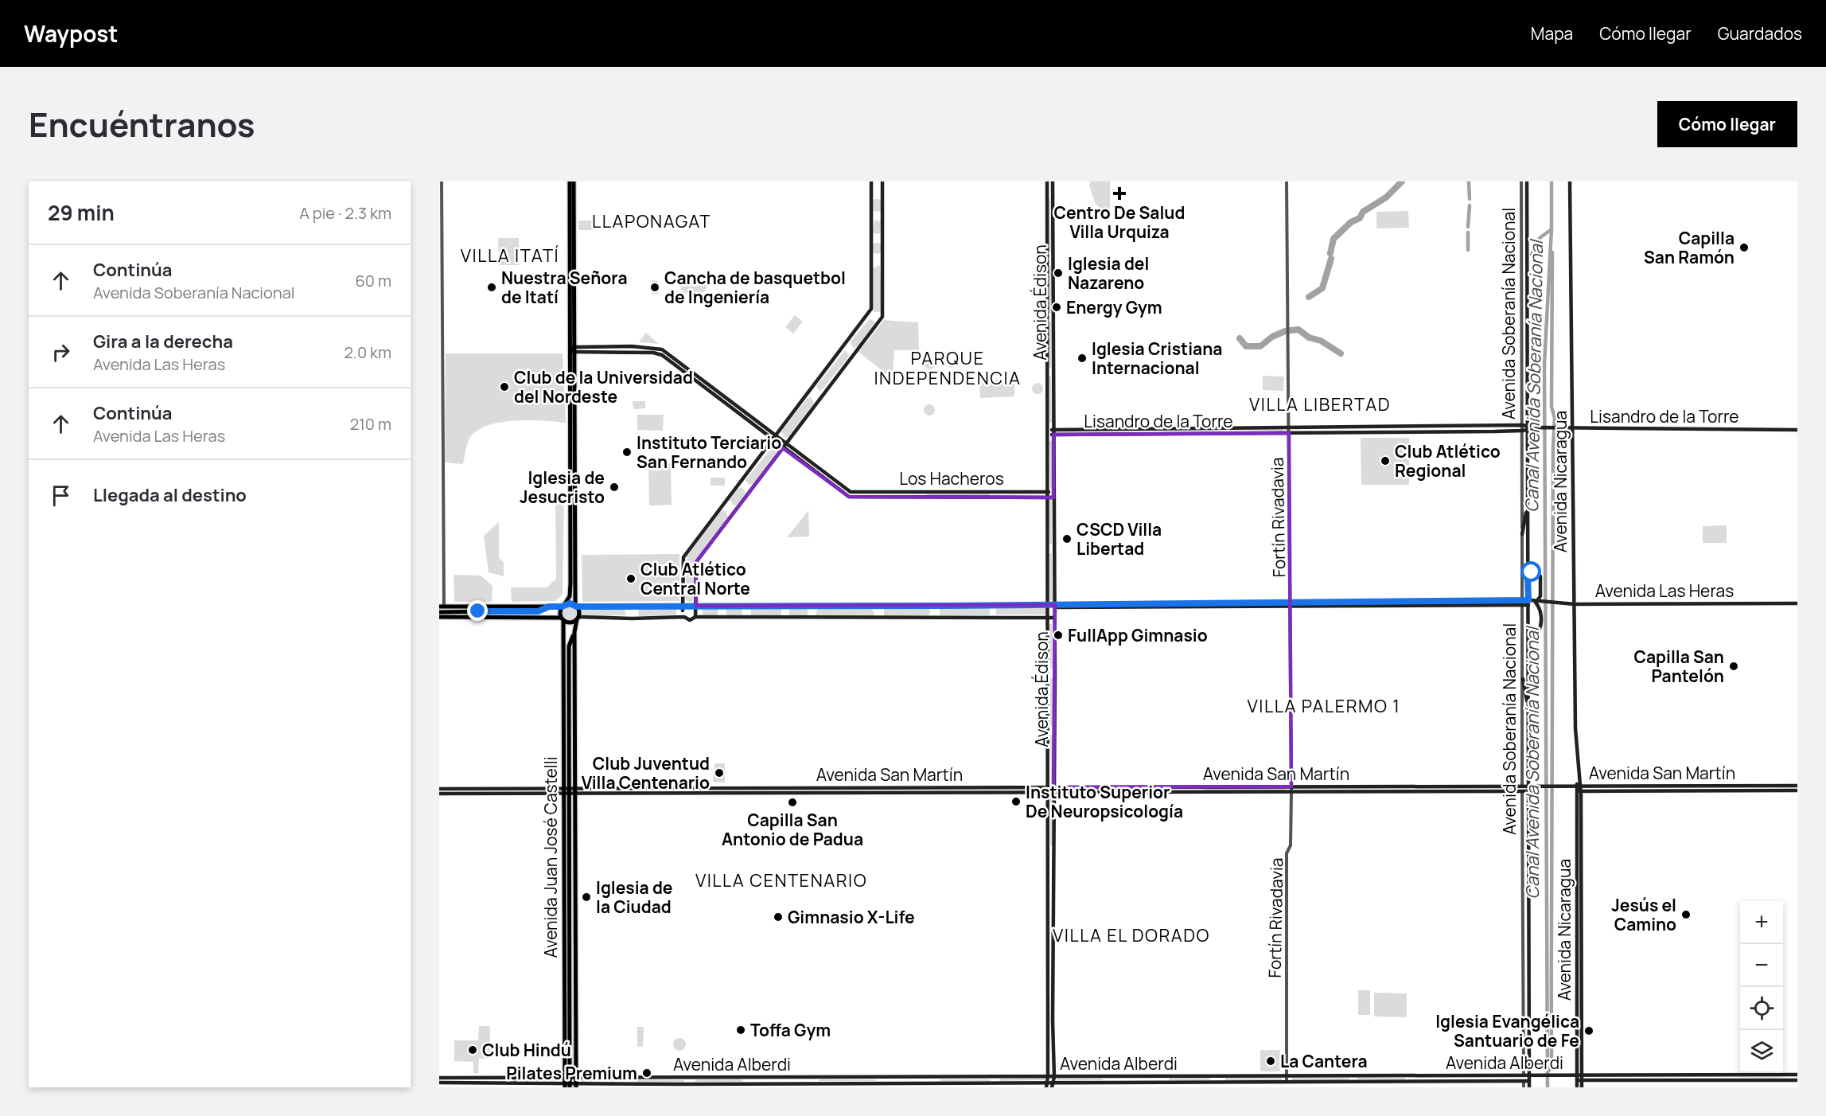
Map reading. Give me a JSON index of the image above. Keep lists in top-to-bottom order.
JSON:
{
  "streets": {
    "main road": [
      "Avenida Édison",
      "Avenida Soberanía Nacional",
      "Lisandro de la Torre",
      "Los Hacheros",
      "Avenida Nicaragua",
      "Avenida Las Heras",
      "Avenida San Martín",
      "Avenida Juan José Castelli",
      "Avenida Alberdi"
    ],
    "street": ["Fortín Rivadavia"]
  },
  "crossings": [
    ["Avenida Édison", "Lisandro de la Torre"],
    ["Avenida Édison", "Los Hacheros"],
    ["Avenida Édison", "Avenida Las Heras"],
    ["Avenida Édison", "Avenida San Martín"],
    ["Avenida Édison", "Avenida Alberdi"],
    ["Avenida Soberanía Nacional", "Lisandro de la Torre"],
    ["Avenida Soberanía Nacional", "Avenida Las Heras"],
    ["Avenida Soberanía Nacional", "Avenida San Martín"],
    ["Avenida Soberanía Nacional", "Avenida Alberdi"],
    ["Lisandro de la Torre", "Avenida Nicaragua"],
    ["Lisandro de la Torre", "Fortín Rivadavia"],
    ["Avenida Nicaragua", "Avenida Las Heras"],
    ["Avenida Nicaragua", "Avenida San Martín"],
    ["Avenida Nicaragua", "Avenida Alberdi"],
    ["Fortín Rivadavia", "Avenida Las Heras"],
    ["Fortín Rivadavia", "Avenida San Martín"],
    ["Fortín Rivadavia", "Avenida Alberdi"],
    ["Avenida Las Heras", "Avenida Juan José Castelli"],
    ["Avenida San Martín", "Avenida Juan José Castelli"],
    ["Avenida Juan José Castelli", "Avenida Alberdi"]
  ],
  "districts": [
    "LLAPONAGAT",
    "VILLA ITATÍ",
    "PARQUE INDEPENDENCIA",
    "VILLA LIBERTAD",
    "VILLA PALERMO 1",
    "VILLA CENTENARIO",
    "VILLA EL DORADO"
  ],
  "water": ["Canal Avenida Soberanía Nacional"],
  "places": {
    "health": ["Centro De Salud Villa Urquiza"],
    "other": [
      "Capilla San Ramón",
      "Iglesia del Nazareno",
      "Nuestra Señora de Itatí",
      "Cancha de basquetbol de Ingeniería",
      "Energy Gym",
      "Iglesia Cristiana Internacional",
      "Club de la Universidad del Nordeste",
      "Instituto Terciario San Fernando",
      "Club Atlético Regional",
      "Iglesia de Jesucristo",
      "CSCD Villa Libertad",
      "Club Atlético Central Norte",
      "FullApp Gimnasio",
      "Capilla San Pantelón",
      "Club Juventud Villa Centenario",
      "Instituto Superior De Neuropsicología",
      "Capilla San Antonio de Padua",
      "Iglesia de la Ciudad",
      "Jesús el Camino",
      "Gimnasio X-Life",
      "Toffa Gym",
      "Iglesia Evangélica Santuario de Fe",
      "Club Hindú",
      "La Cantera",
      "Pilates Premium"
    ]
  },
  "page": {
    "header": "Waypost",
    "nav": ["Mapa", "Cómo llegar", "Guardados"],
    "title": "Encuéntranos",
    "buttons": "Cómo llegar",
    "heading": ["29 min", "A pie · 2.3 km"],
    "list": [
      ["Continúa", "Avenida Soberanía Nacional", "60 m"],
      ["Gira a la derecha", "Avenida Las Heras", "2.0 km"],
      ["Continúa", "Avenida Las Heras", "210 m"],
      "Llegada al destino"
    ],
    "map_buttons": ["+", "−"]
  }
}
